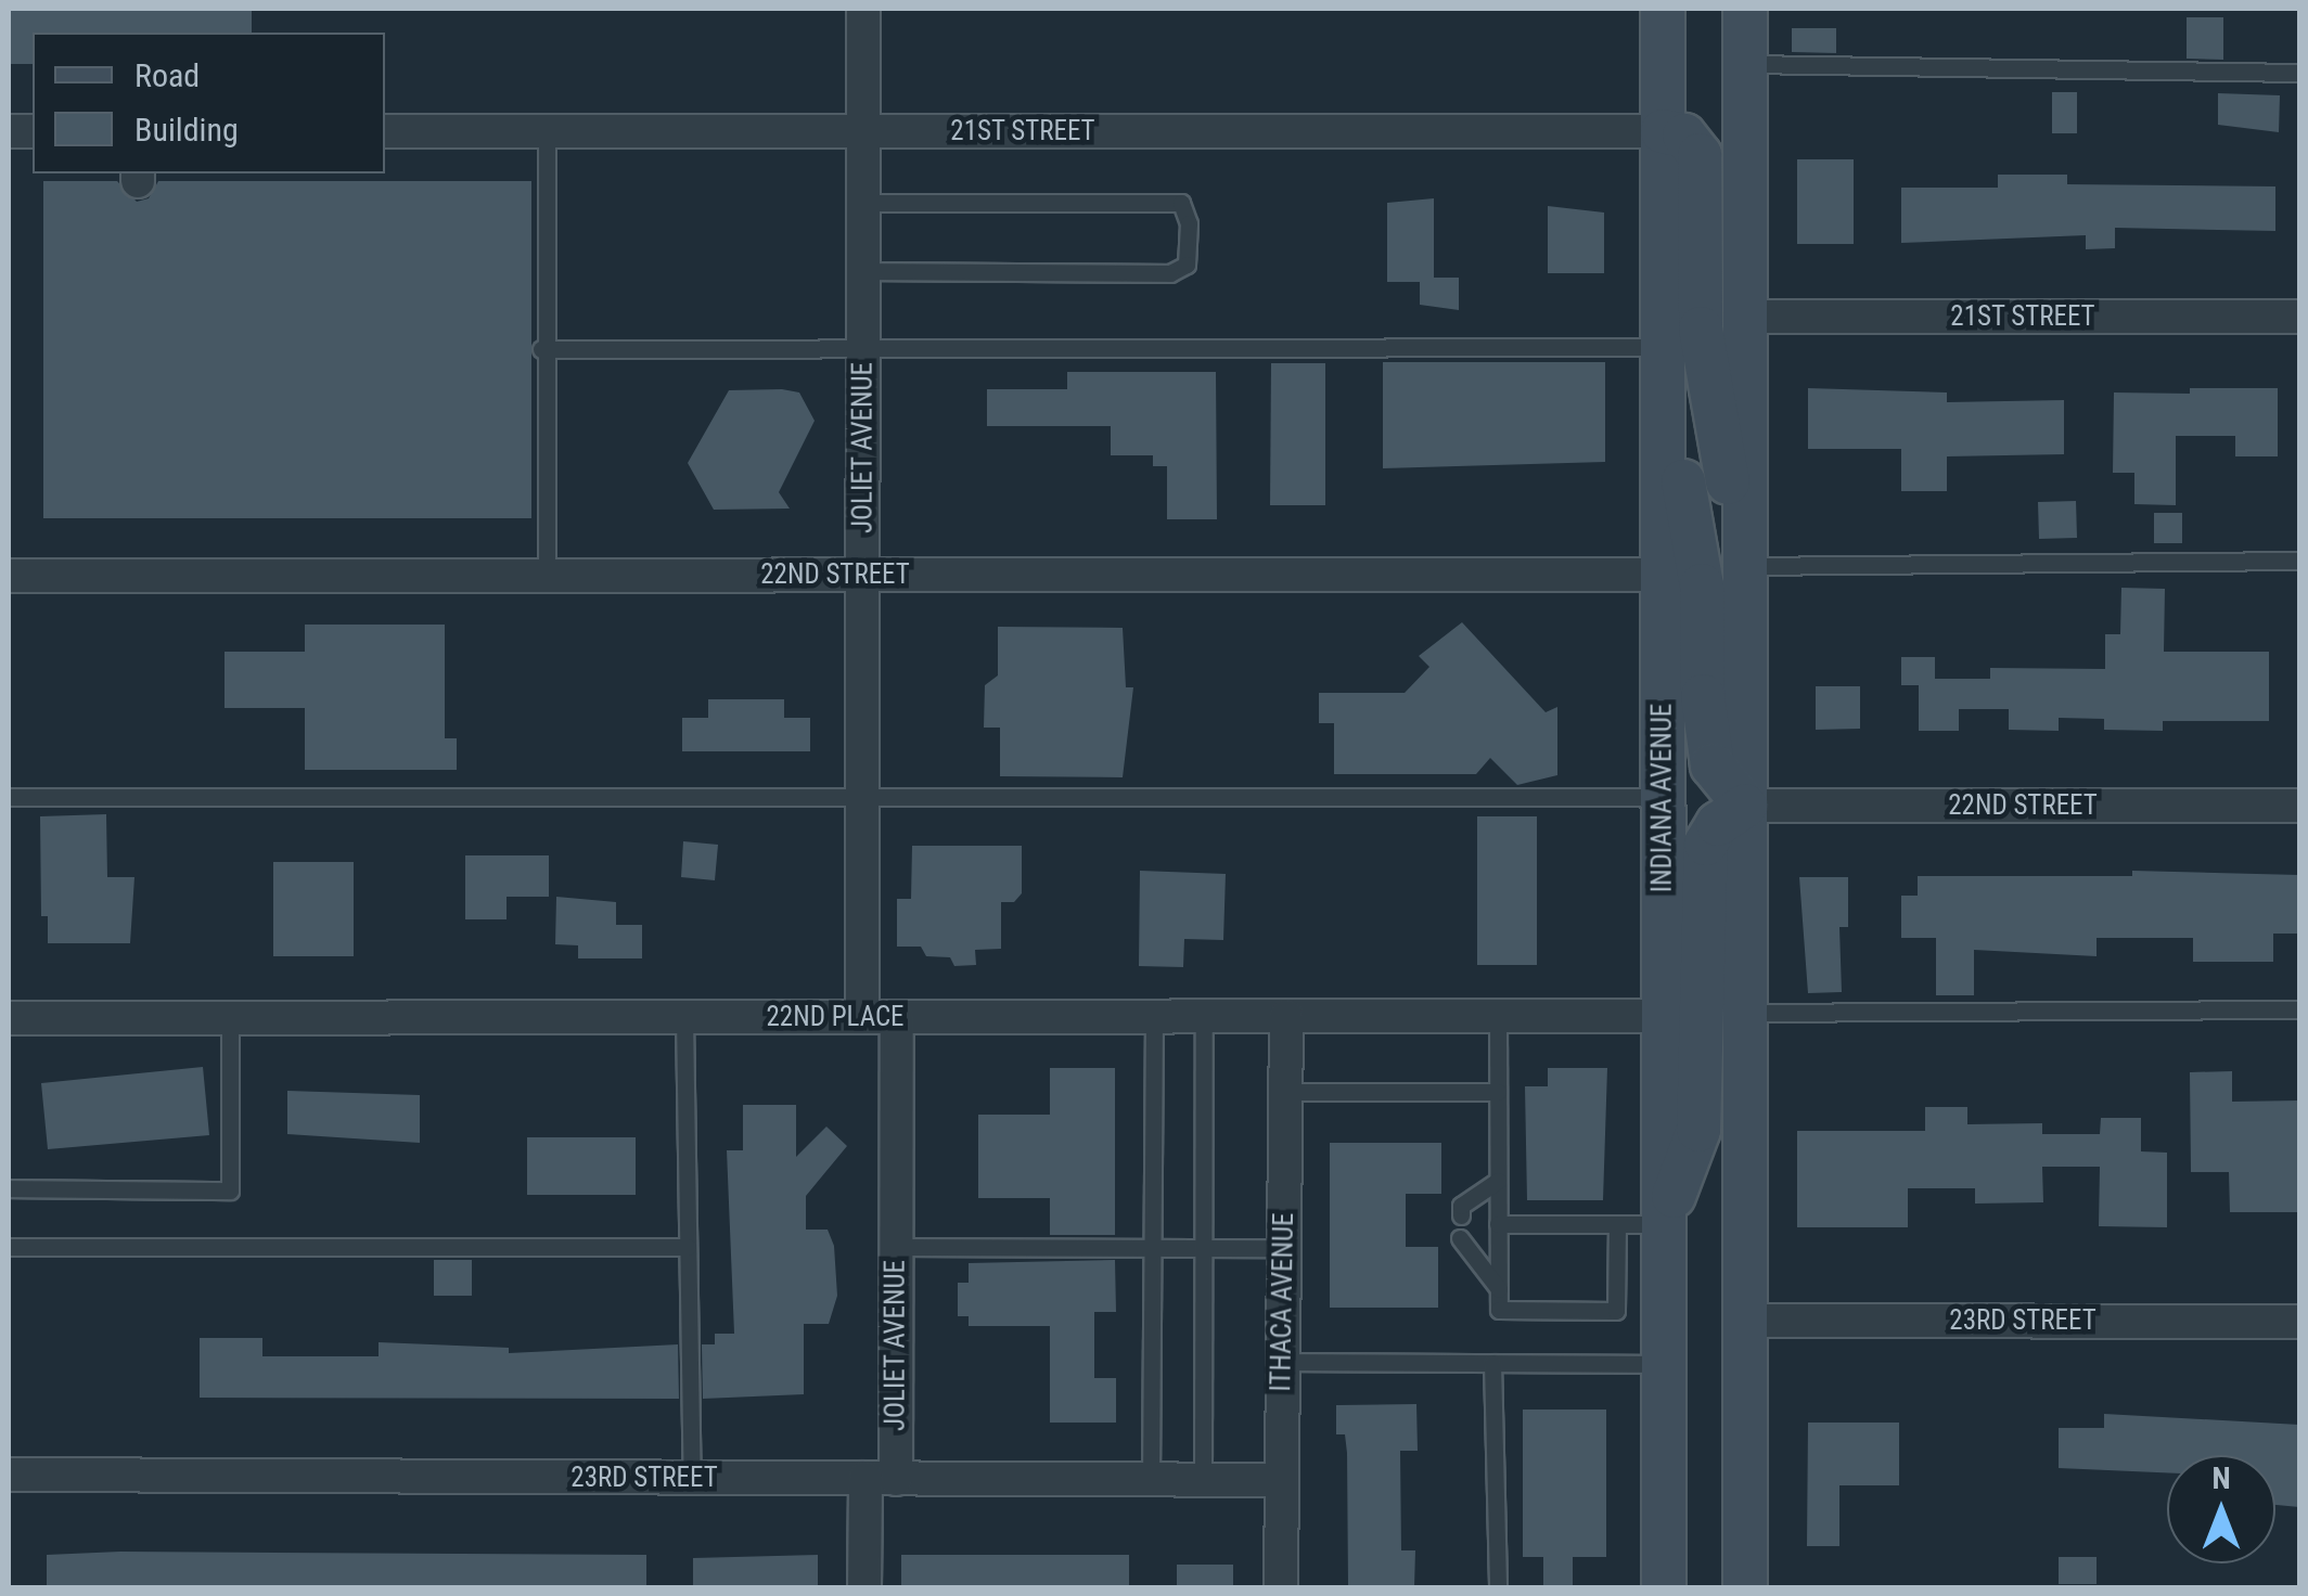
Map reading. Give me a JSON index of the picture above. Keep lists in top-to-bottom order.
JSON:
{
  "streets": {
    "main road": ["INDIANA AVENUE"],
    "street": [
      "21ST STREET",
      "JOLIET AVENUE",
      "22ND STREET",
      "22ND PLACE",
      "ITHACA AVENUE",
      "23RD STREET"
    ]
  },
  "crossings": [
    ["21ST STREET", "JOLIET AVENUE"],
    ["21ST STREET", "INDIANA AVENUE"],
    ["JOLIET AVENUE", "22ND STREET"],
    ["JOLIET AVENUE", "22ND PLACE"],
    ["JOLIET AVENUE", "23RD STREET"],
    ["22ND STREET", "INDIANA AVENUE"],
    ["INDIANA AVENUE", "22ND PLACE"],
    ["22ND PLACE", "ITHACA AVENUE"],
    ["ITHACA AVENUE", "23RD STREET"]
  ],
  "legend": ["Road", "Building"],
  "north": "top"
}
